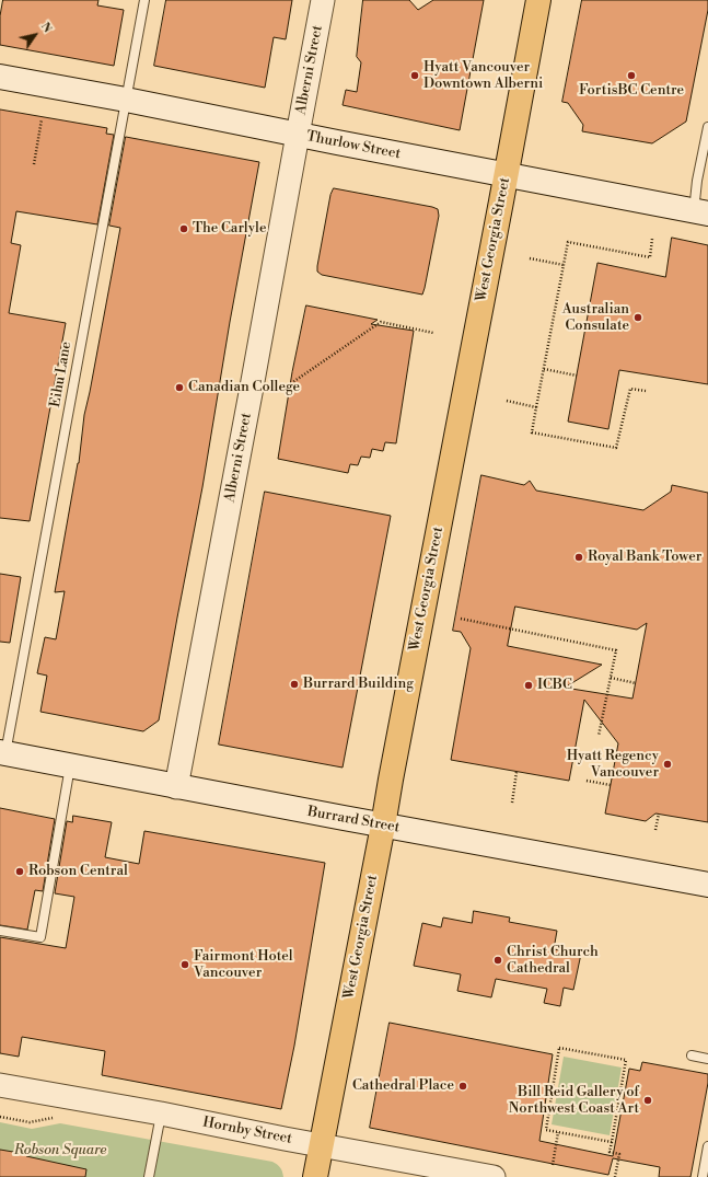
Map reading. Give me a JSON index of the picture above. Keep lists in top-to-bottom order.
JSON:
{
  "streets": {
    "highway": ["West Georgia Street"],
    "main road": ["Thurlow Street", "Burrard Street"],
    "street": ["Alberni Street", "Hornby Street"],
    "lane": ["Eihu Lane"]
  },
  "crossings": [
    ["Alberni Street", "Thurlow Street"],
    ["Alberni Street", "Burrard Street"],
    ["Thurlow Street", "West Georgia Street"],
    ["Thurlow Street", "Eihu Lane"],
    ["West Georgia Street", "Burrard Street"],
    ["West Georgia Street", "Hornby Street"],
    ["Eihu Lane", "Burrard Street"]
  ],
  "parks": ["Robson Square"],
  "places": [
    "Hyatt Vancouver Downtown Alberni",
    "FortisBC Centre",
    "The Carlyle",
    "Australian Consulate",
    "Canadian College",
    "Royal Bank Tower",
    "Burrard Building",
    "ICBC",
    "Hyatt Regency Vancouver",
    "Robson Central",
    "Christ Church Cathedral",
    "Fairmont Hotel Vancouver",
    "Cathedral Place",
    "Bill Reid Gallery of Northwest Coast Art"
  ],
  "north": "top right"
}
